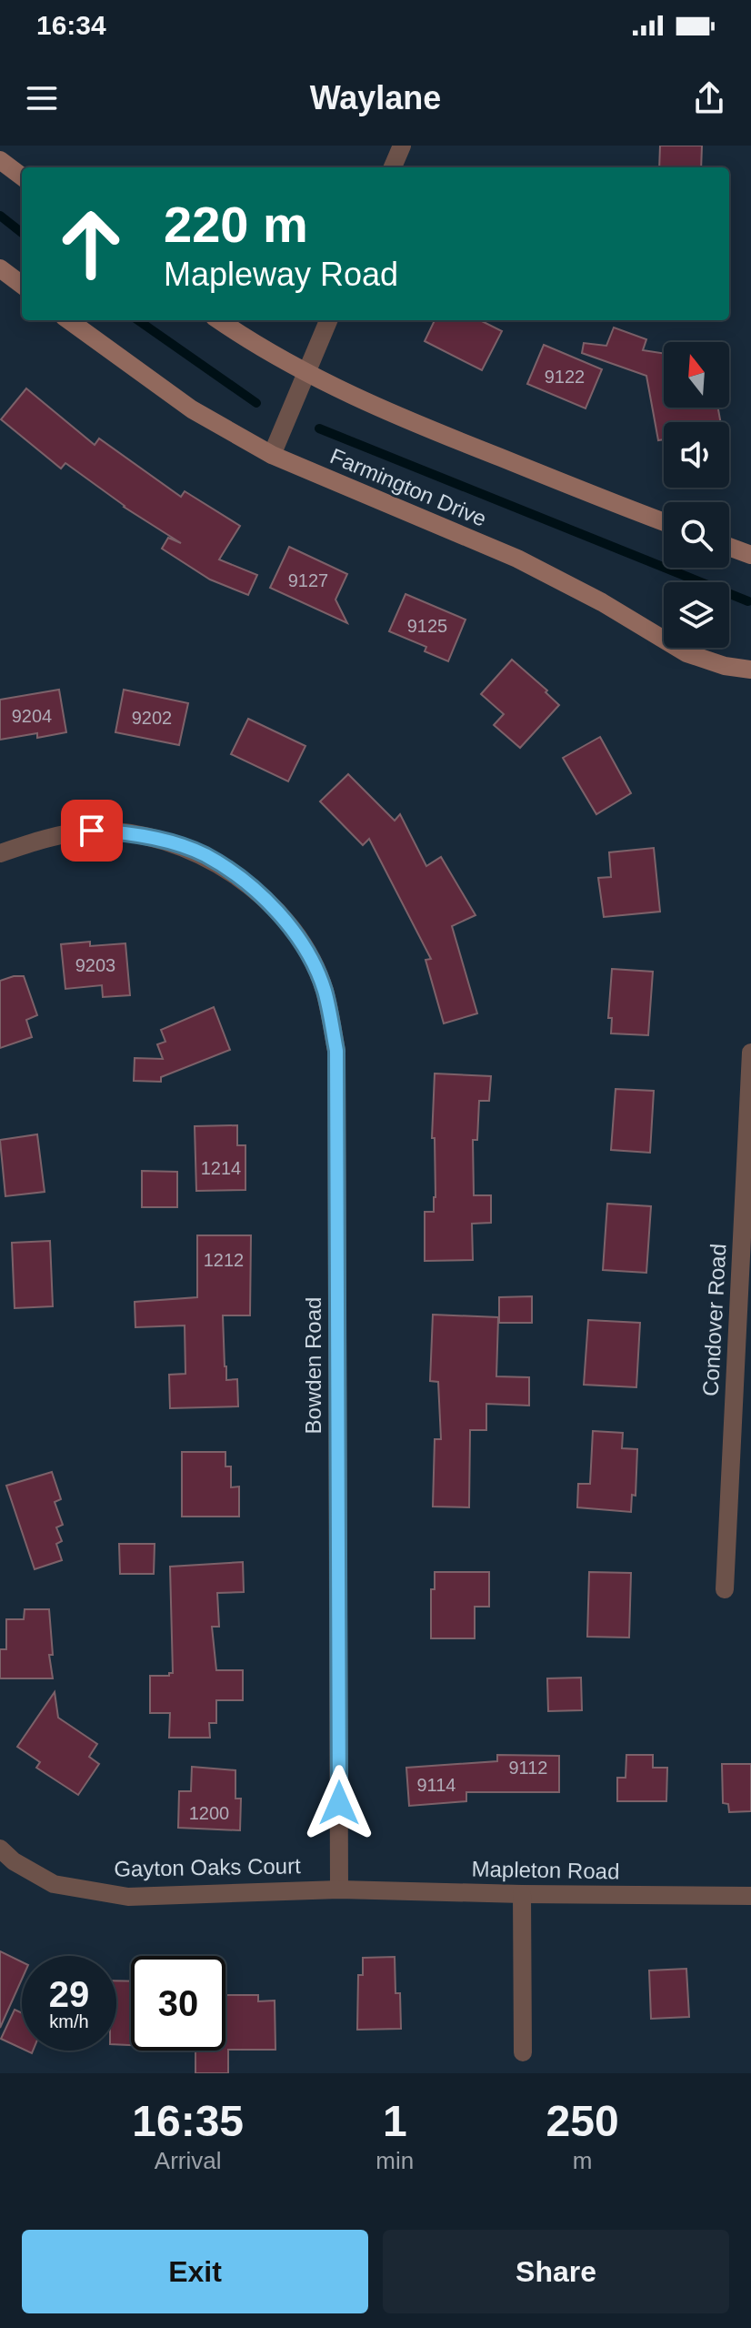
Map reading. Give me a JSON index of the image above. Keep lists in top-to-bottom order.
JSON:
{
  "streets": {
    "street": [
      "Farmington Drive",
      "Condover Road",
      "Bowden Road",
      "Gayton Oaks Court",
      "Mapleton Road"
    ]
  },
  "crossings": [
    ["Bowden Road", "Gayton Oaks Court"],
    ["Bowden Road", "Mapleton Road"],
    ["Gayton Oaks Court", "Mapleton Road"]
  ],
  "house_numbers": [
    "9122",
    "9127",
    "9125",
    "9204",
    "9202",
    "9203",
    "1214",
    "1212",
    "9112",
    "9114",
    "1200"
  ],
  "north": "top",
  "page": {
    "status": "16:34",
    "header": "Waylane",
    "turn": ["220 m", "Mapleway Road"],
    "speed": "29 km/h",
    "limit": "30",
    "eta": [
      "16:35",
      "Arrival",
      "1",
      "min",
      "250",
      "m"
    ],
    "buttons": ["Exit", "Share"]
  }
}
